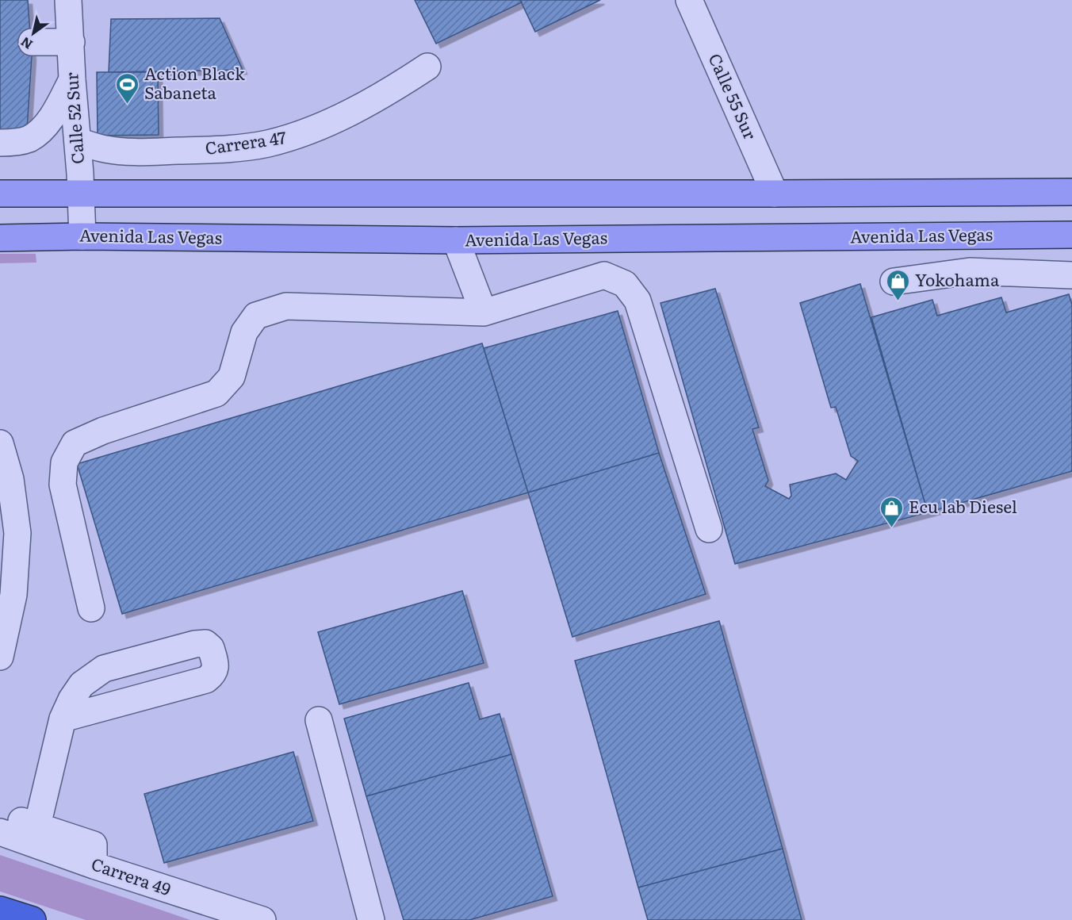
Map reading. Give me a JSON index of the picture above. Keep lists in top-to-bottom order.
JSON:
{
  "streets": {
    "main road": ["Avenida Las Vegas"],
    "street": [
      "Calle 55 Sur",
      "Calle 52 Sur",
      "Carrera 47",
      "Carrera 49"
    ]
  },
  "crossings": [
    ["Calle 52 Sur", "Carrera 47"],
    ["Calle 52 Sur", "Avenida Las Vegas"]
  ],
  "places": {
    "sports": ["Action Black Sabaneta"],
    "shop": ["Yokohama", "Ecu lab Diesel"]
  },
  "north": "bottom left"
}
